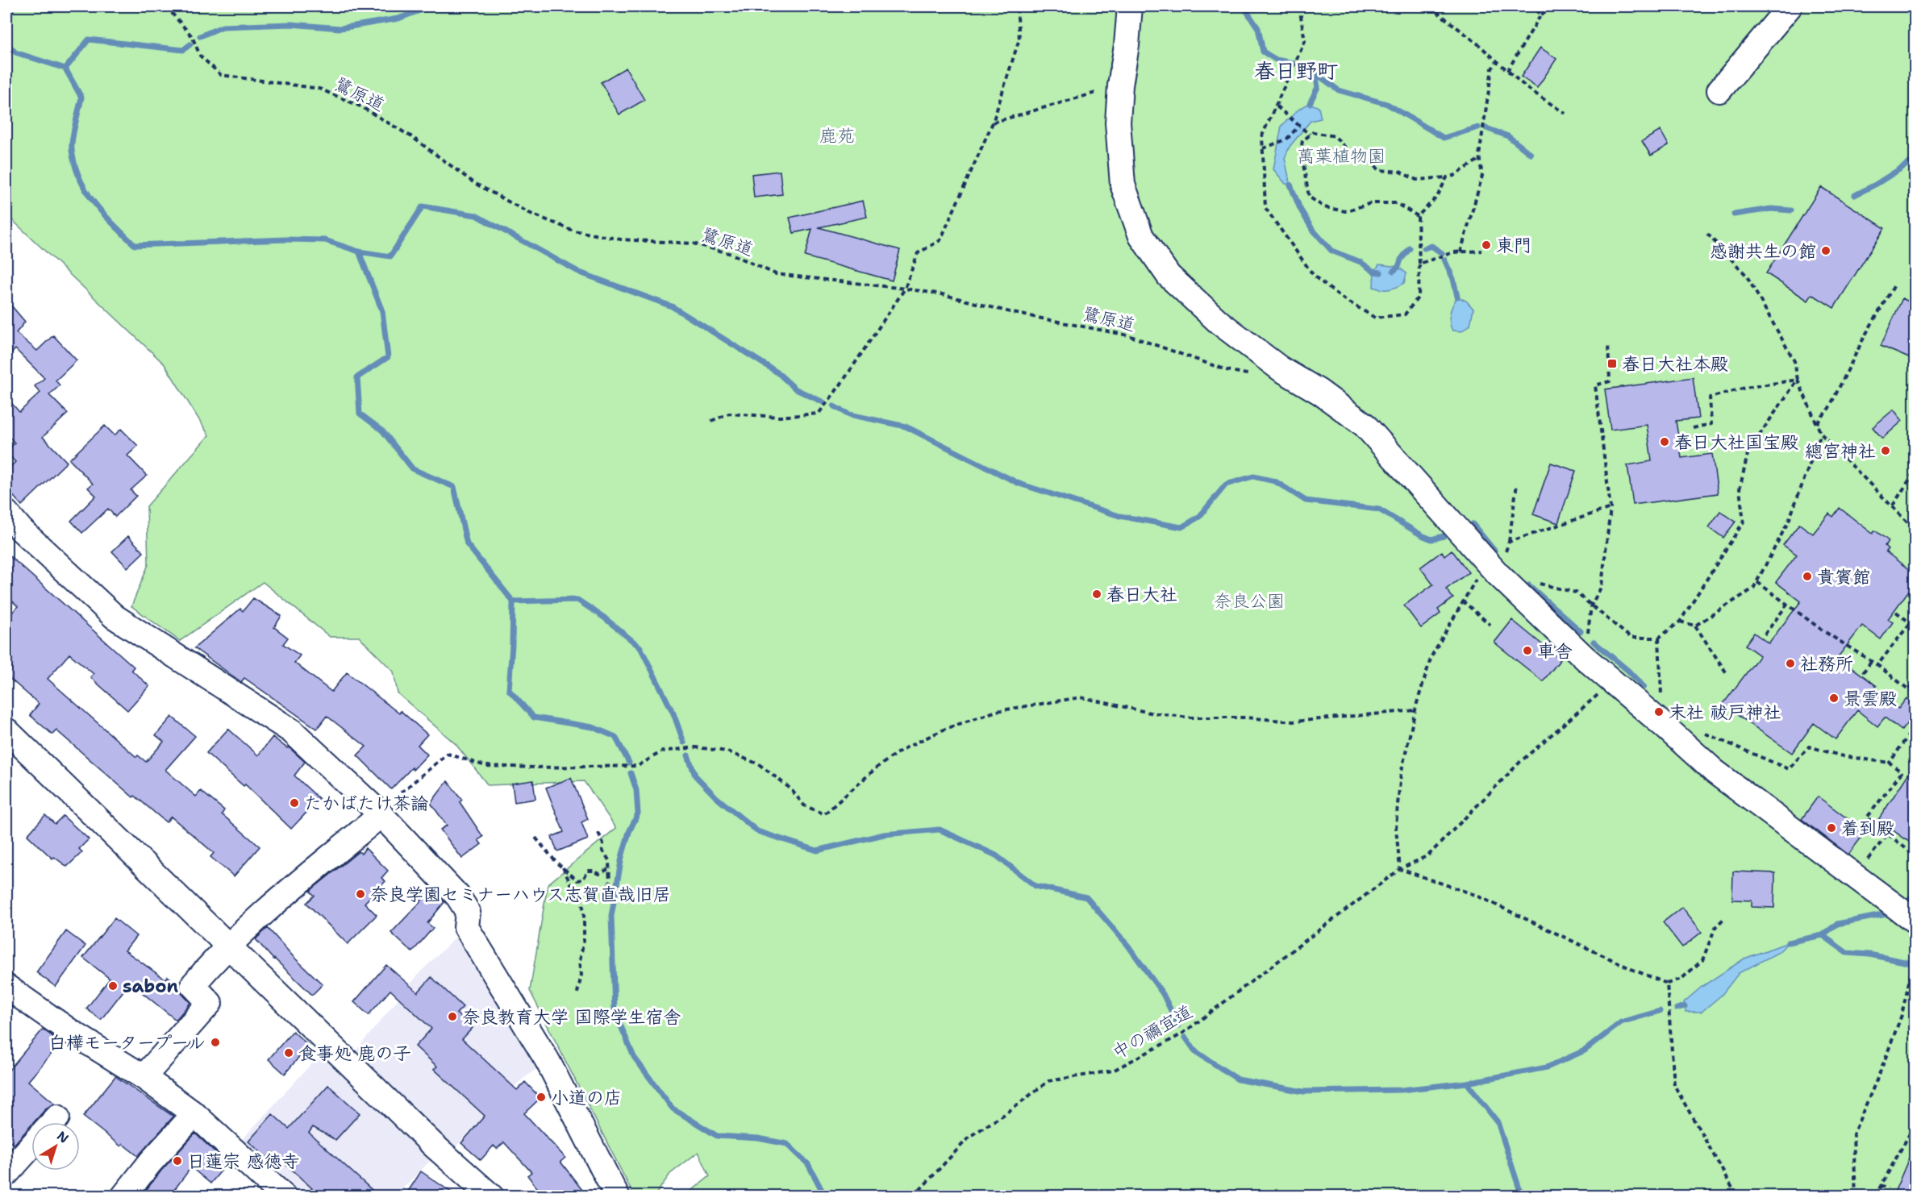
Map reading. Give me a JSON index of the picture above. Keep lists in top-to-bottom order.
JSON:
{
  "streets": {
    "path": ["鷺原道", "中の禰宜道"]
  },
  "districts": ["春日野町"],
  "parks": ["鹿苑", "萬葉植物園", "奈良公園"],
  "places": {
    "other": [
      "東門",
      "感謝共生の館",
      "春日大社国宝殿",
      "總宮神社",
      "貴賓館",
      "春日大社",
      "車舎",
      "社務所",
      "景雲殿",
      "末社 祓戸神社",
      "たかばたけ茶論",
      "着到殿",
      "奈良学園セミナーハウス志賀直哉旧居",
      "sabon",
      "奈良教育大学 国際学生宿舎",
      "白樺モータープール",
      "食事処 鹿の子",
      "小道の店",
      "日蓮宗 感徳寺"
    ],
    "transit": ["春日大社本殿"]
  },
  "north": "top right"
}
